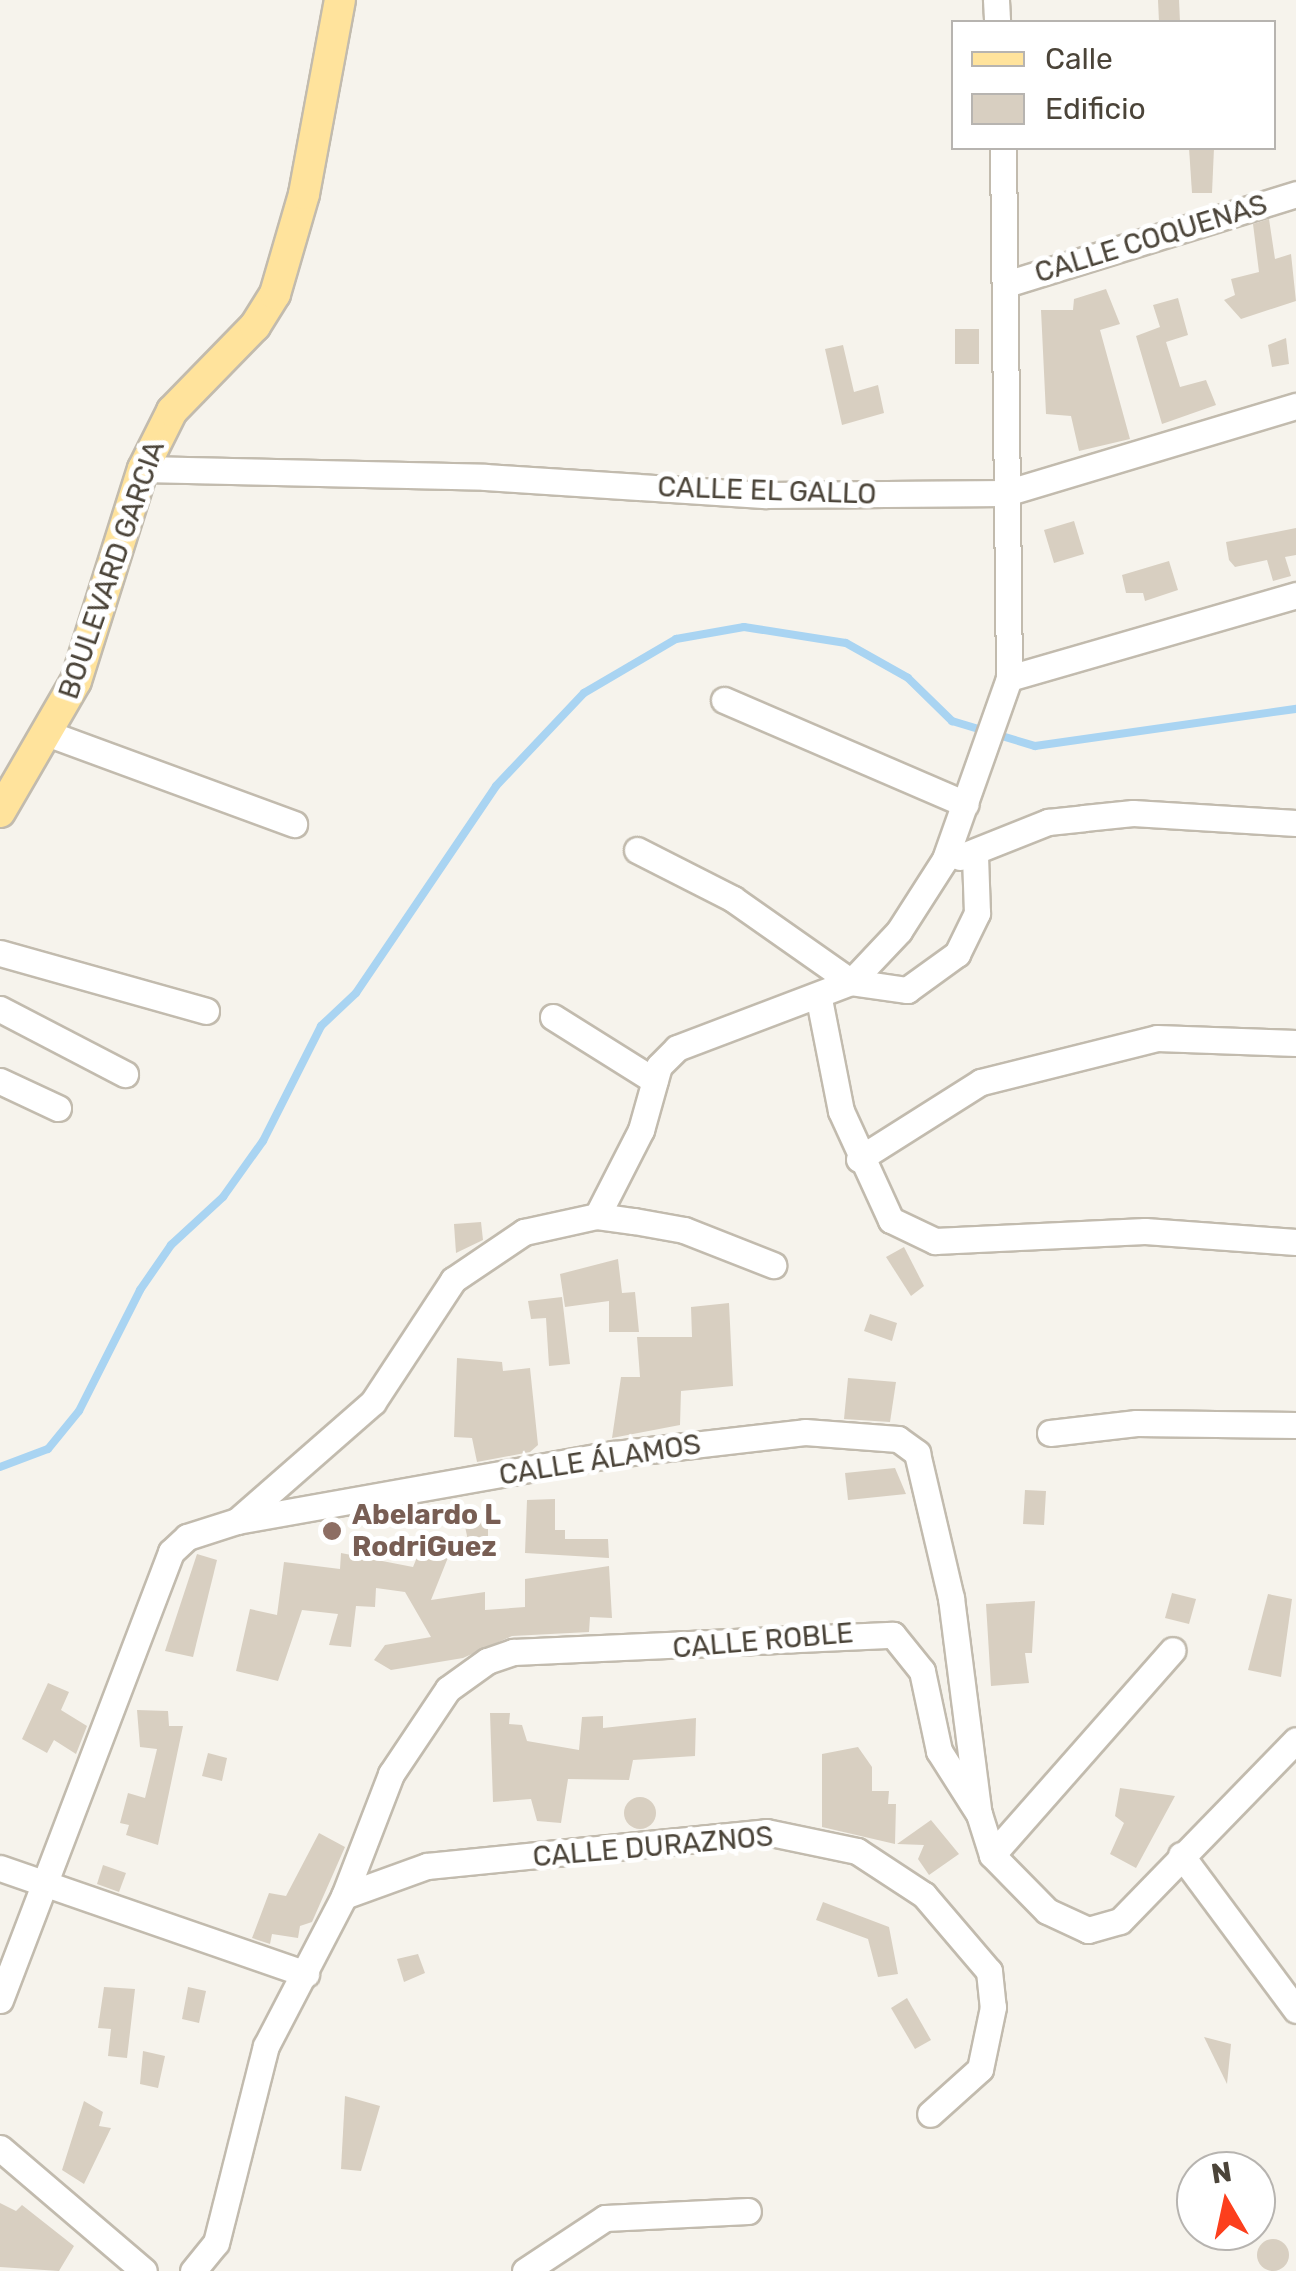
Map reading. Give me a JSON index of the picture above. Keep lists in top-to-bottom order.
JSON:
{
  "streets": {
    "main road": ["BOULEVARD GARCIA"],
    "street": [
      "CALLE COQUENAS",
      "CALLE EL GALLO",
      "CALLE ÁLAMOS",
      "CALLE ROBLE",
      "CALLE DURAZNOS"
    ]
  },
  "crossings": [
    ["CALLE EL GALLO", "BOULEVARD GARCIA"],
    ["CALLE ÁLAMOS", "CALLE ROBLE"],
    ["CALLE ROBLE", "CALLE DURAZNOS"]
  ],
  "places": ["Abelardo L RodriGuez"],
  "legend": ["Calle", "Edificio"],
  "north": "top"
}
